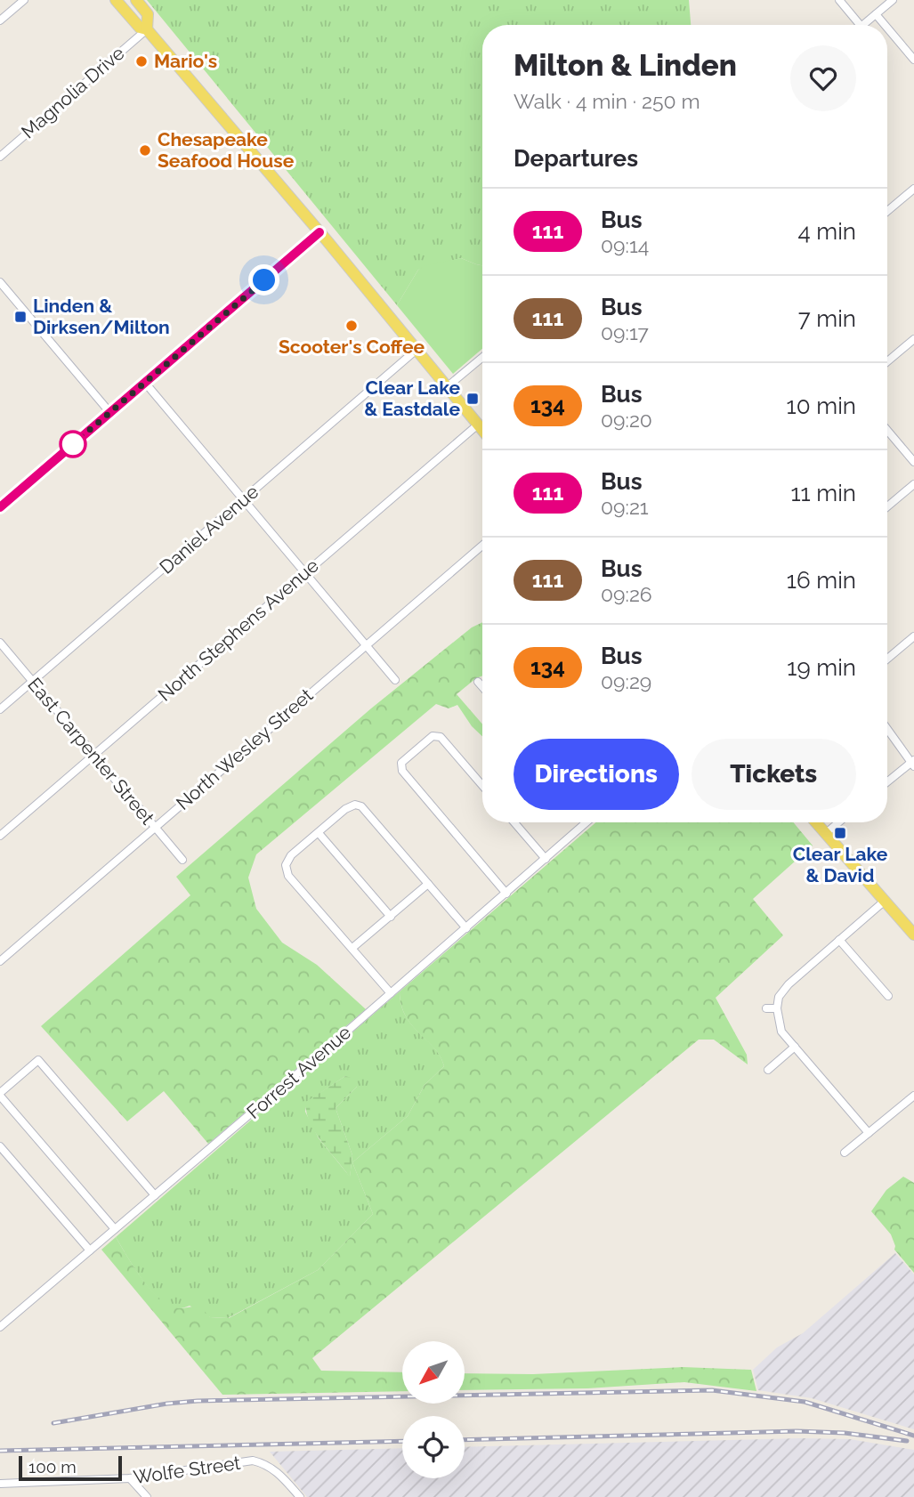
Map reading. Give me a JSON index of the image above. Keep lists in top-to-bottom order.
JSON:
{
  "streets": {
    "street": [
      "Magnolia Drive",
      "Daniel Avenue",
      "North Stephens Avenue",
      "North Wesley Street",
      "East Carpenter Street",
      "Forrest Avenue",
      "Wolfe Street"
    ]
  },
  "crossings": [
    ["Daniel Avenue", "East Carpenter Street"],
    ["North Stephens Avenue", "East Carpenter Street"],
    ["North Wesley Street", "East Carpenter Street"]
  ],
  "places": {
    "other": ["Mario's", "Chesapeake Seafood House", "Scooter's Coffee"],
    "transit": ["Linden & Dirksen/Milton", "Clear Lake & Eastdale", "Clear Lake & David"]
  },
  "lines": ["bus line 111"],
  "scale_bar": "100 m",
  "north": "bottom left",
  "page": {
    "heading": [
      ["Milton & Linden", "Walk · 4 min · 250 m"],
      "Departures"
    ],
    "list": [
      {
        "mark": "111",
        "name": "Bus",
        "note": "09:14",
        "value": "4 min"
      },
      {
        "mark": "111",
        "name": "Bus",
        "note": "09:17",
        "value": "7 min"
      },
      {
        "mark": "134",
        "name": "Bus",
        "note": "09:20",
        "value": "10 min"
      },
      {
        "mark": "111",
        "name": "Bus",
        "note": "09:21",
        "value": "11 min"
      },
      {
        "mark": "111",
        "name": "Bus",
        "note": "09:26",
        "value": "16 min"
      },
      {
        "mark": "134",
        "name": "Bus",
        "note": "09:29",
        "value": "19 min"
      }
    ],
    "buttons": ["Directions", "Tickets"],
    "scale": "100 m"
  }
}
